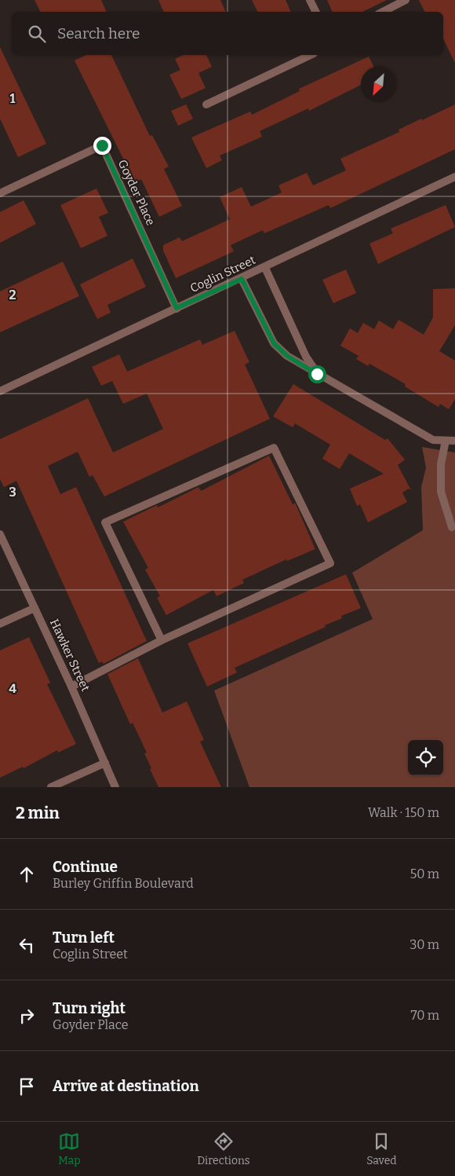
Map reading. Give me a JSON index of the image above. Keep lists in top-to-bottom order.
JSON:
{
  "streets": {
    "street": ["Goyder Place", "Coglin Street", "Hawker Street"]
  },
  "crossings": [
    ["Goyder Place", "Coglin Street"]
  ],
  "north": "bottom left",
  "page": {
    "search": "Search here",
    "heading": ["2 min", "Walk · 150 m"],
    "list": [
      ["Continue", "Burley Griffin Boulevard", "50 m"],
      ["Turn left", "Coglin Street", "30 m"],
      ["Turn right", "Goyder Place", "70 m"],
      "Arrive at destination"
    ],
    "nav": ["Map", "Directions", "Saved"]
  },
  "grid": {
    "rows": [
      "1",
      "2",
      "3",
      "4"
    ]
  }
}
